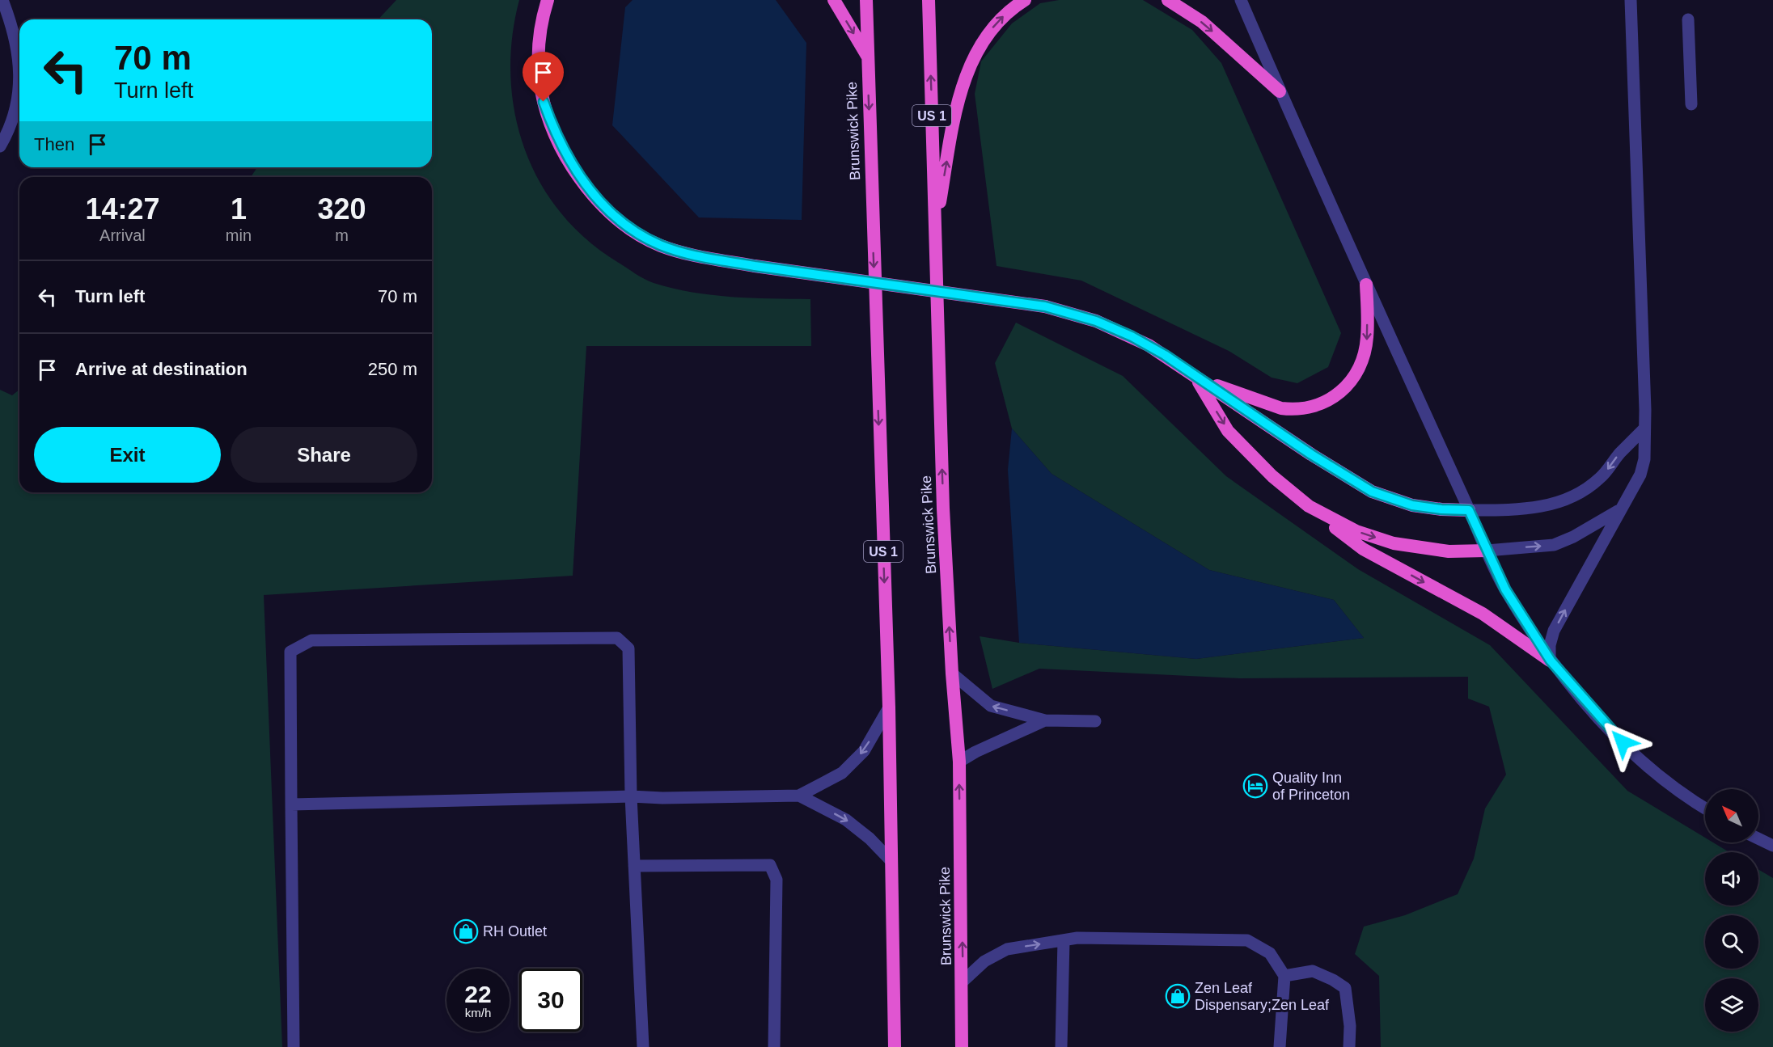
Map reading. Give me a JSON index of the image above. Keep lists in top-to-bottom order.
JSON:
{
  "streets": {
    "highway": ["US 1", "Brunswick Pike"]
  },
  "places": {
    "hotel": ["Quality Inn of Princeton"],
    "shop": ["RH Outlet", "Zen Leaf Dispensary;Zen Leaf"]
  },
  "north": "top left",
  "page": {
    "turn": ["70 m", "Turn left"],
    "then": "Then",
    "eta": [
      "14:27",
      "Arrival",
      "1",
      "min",
      "320",
      "m"
    ],
    "list": [
      {
        "name": "Turn left",
        "value": "70 m"
      },
      {
        "name": "Arrive at destination",
        "value": "250 m"
      }
    ],
    "buttons": ["Exit", "Share"],
    "speed": "22 km/h",
    "limit": "30"
  }
}
